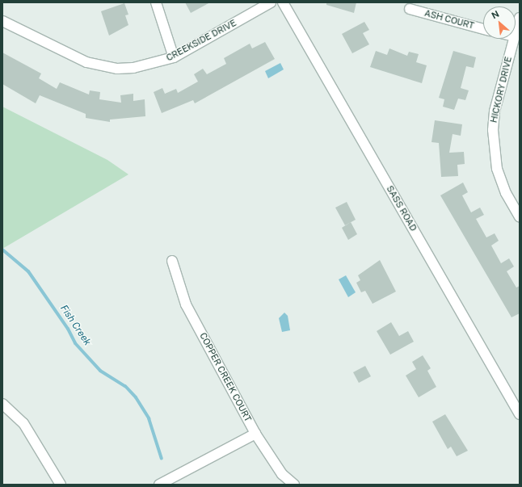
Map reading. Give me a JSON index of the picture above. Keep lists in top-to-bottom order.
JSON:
{
  "streets": {
    "street": [
      "ASH COURT",
      "CREEKSIDE DRIVE",
      "HICKORY DRIVE",
      "SASS ROAD",
      "COPPER CREEK COURT"
    ]
  },
  "water": ["Fish Creek"],
  "north": "top left"
}
